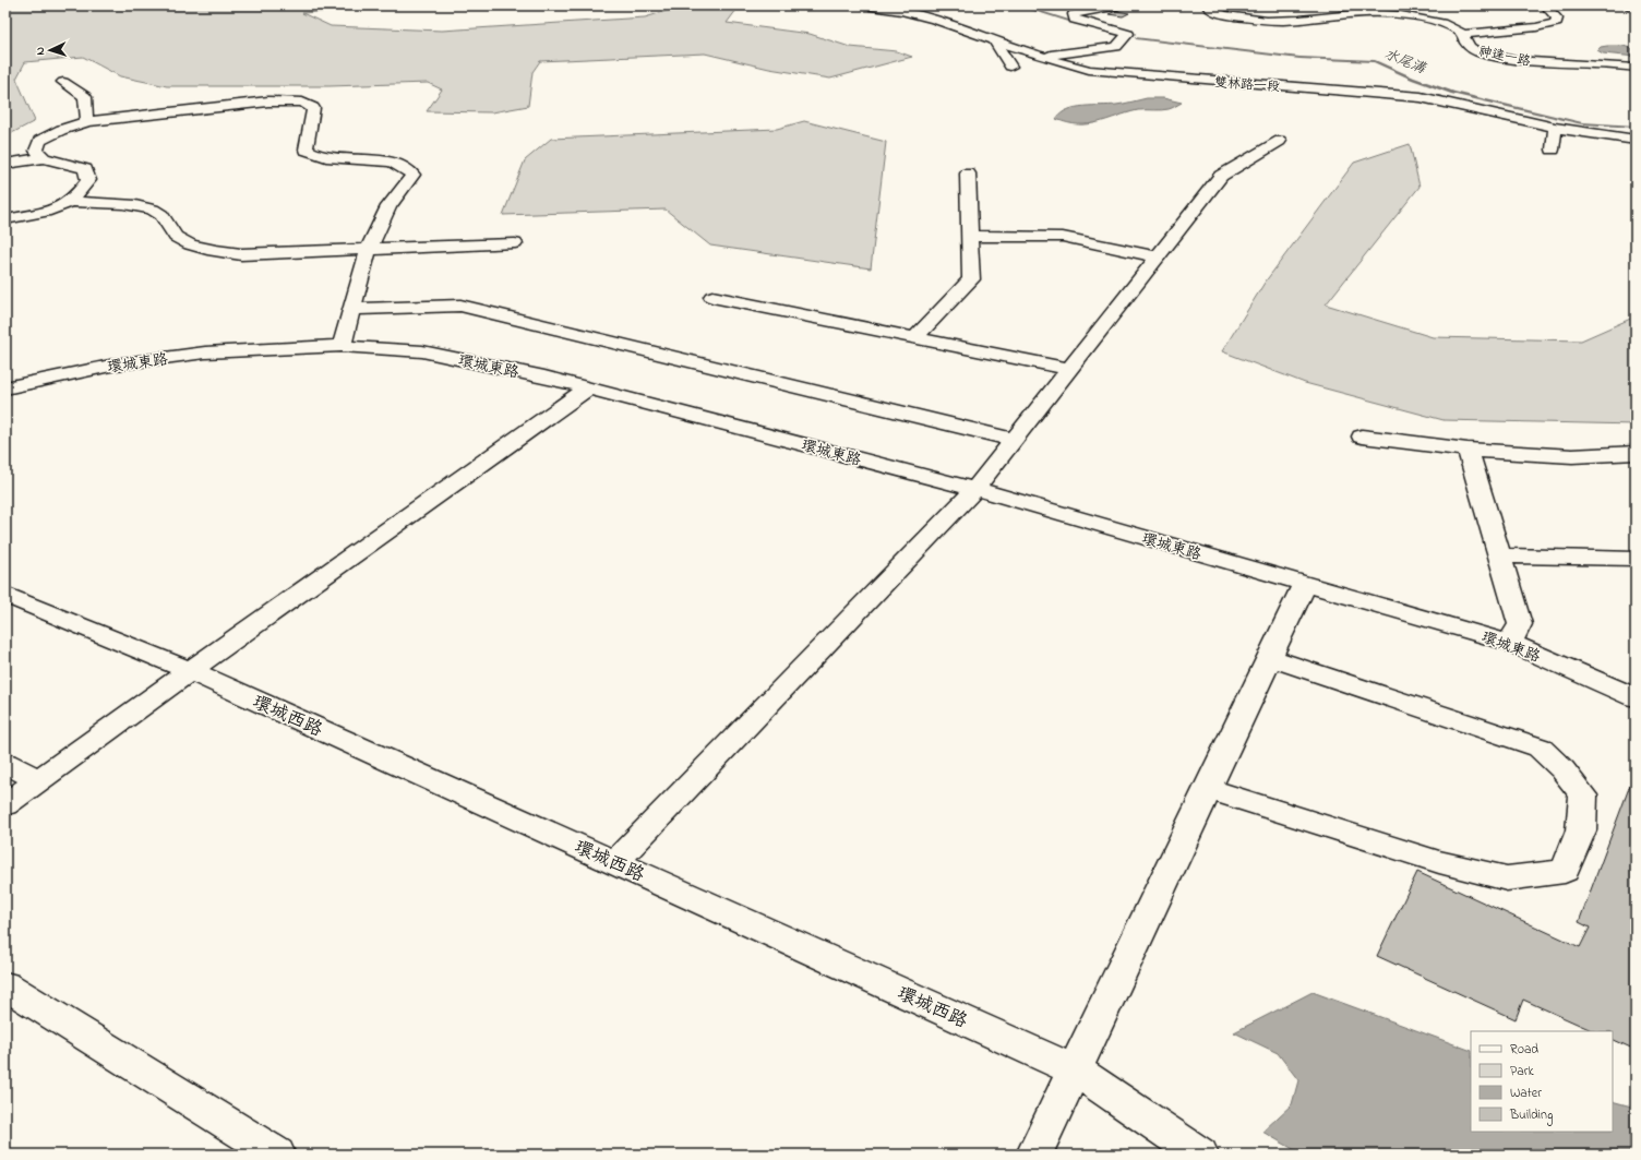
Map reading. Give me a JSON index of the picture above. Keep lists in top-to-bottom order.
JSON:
{
  "streets": {
    "street": [
      "神達一路",
      "雙林路一段",
      "環城東路",
      "環城西路"
    ]
  },
  "water": ["水尾溝"],
  "legend": [
    "Road",
    "Park",
    "Water",
    "Building"
  ],
  "north": "left"
}
